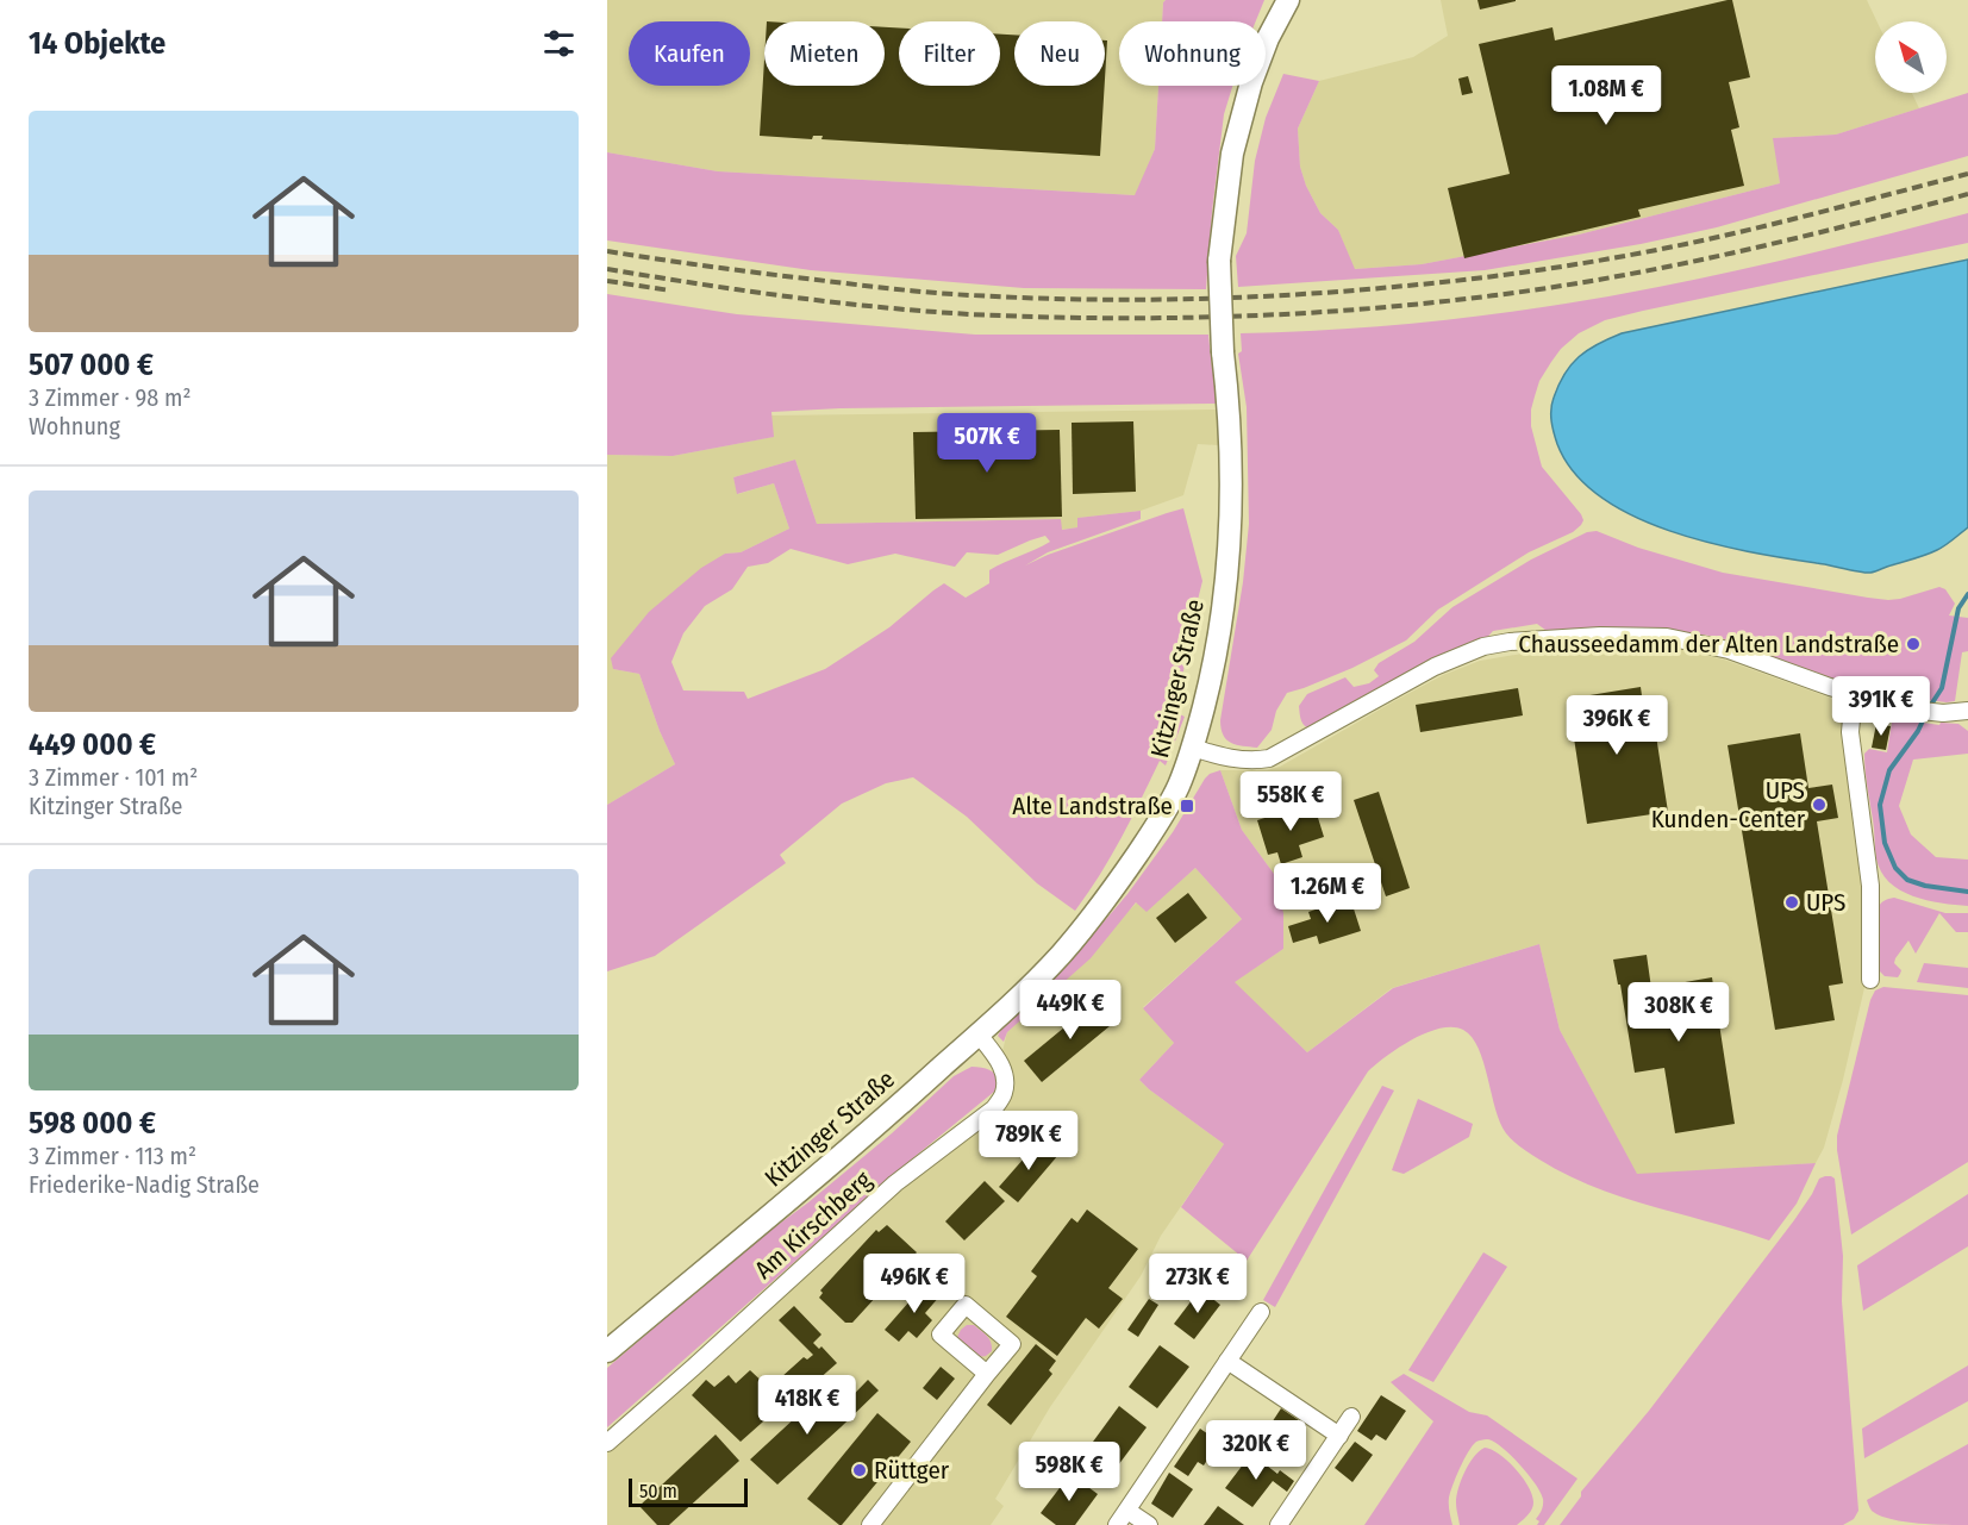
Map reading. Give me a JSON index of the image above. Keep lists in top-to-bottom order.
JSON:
{
  "streets": {
    "street": ["Kitzinger Straße", "Am Kirschberg"]
  },
  "crossings": [
    ["Kitzinger Straße", "Am Kirschberg"]
  ],
  "places": {
    "other": [
      "Chausseedamm der Alten Landstraße",
      "UPS Kunden-Center",
      "UPS",
      "Rüttger"
    ],
    "transit": ["Alte Landstraße"]
  },
  "scale_bar": "50 m",
  "north": "top left",
  "page": {
    "heading": "14 Objekte",
    "chip": [
      "Kaufen",
      "Mieten",
      "Filter",
      "Neu",
      "Wohnung"
    ],
    "price": [
      "1.08M €",
      "507K €",
      "391K €",
      "396K €",
      "558K €",
      "1.26M €",
      "449K €",
      "308K €",
      "789K €",
      "496K €",
      "273K €",
      "418K €",
      "320K €",
      "598K €"
    ],
    "list": [
      {
        "name": "507 000 €",
        "note": "3 Zimmer · 98 m² · Wohnung"
      },
      {
        "name": "449 000 €",
        "note": "3 Zimmer · 101 m² · Kitzinger Straße"
      },
      {
        "name": "598 000 €",
        "note": "3 Zimmer · 113 m² · Friederike-Nadig Straße"
      }
    ],
    "scale": "50 m"
  }
}
